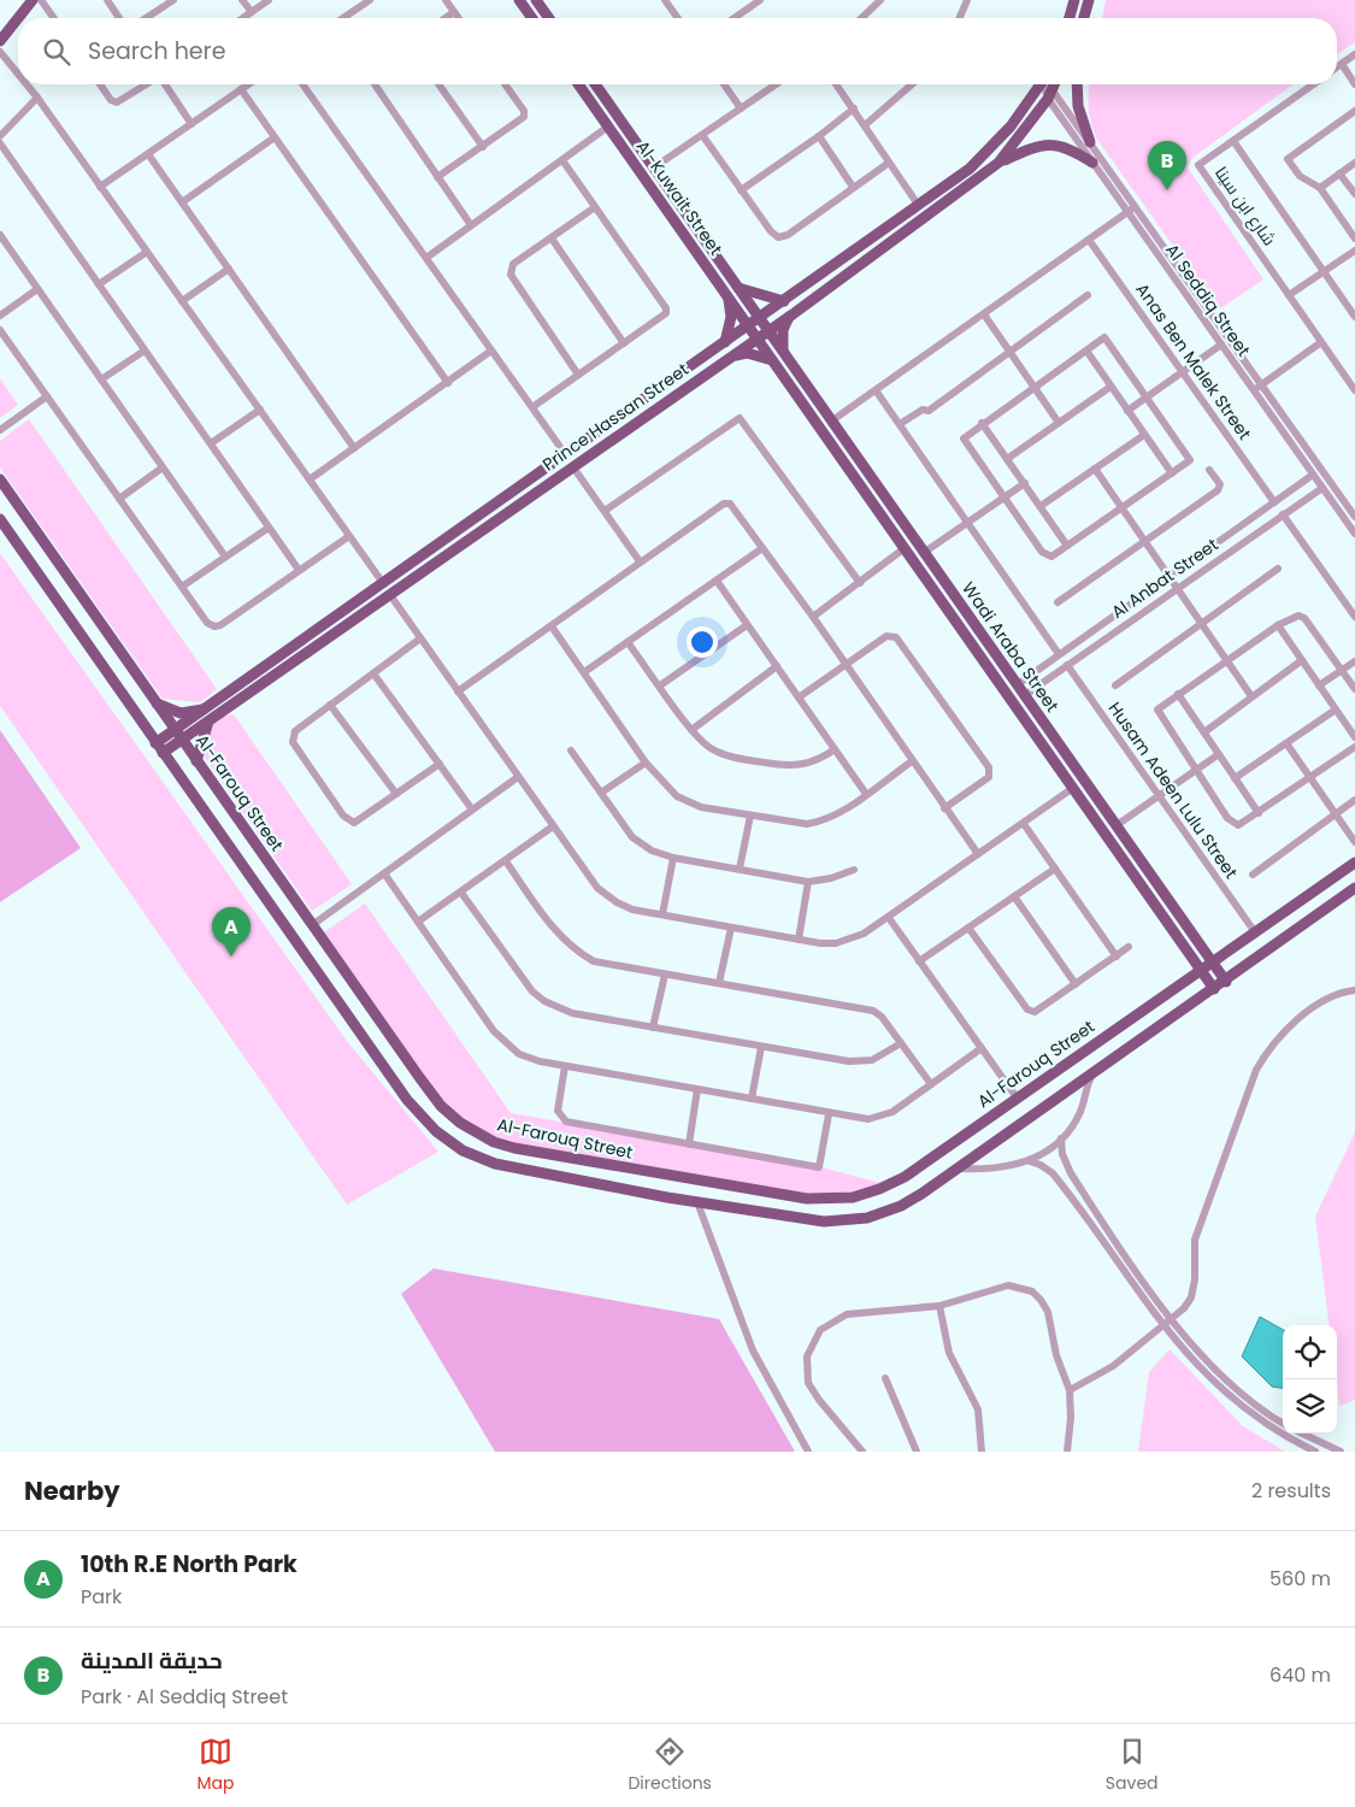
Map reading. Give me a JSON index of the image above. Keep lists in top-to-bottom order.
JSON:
{
  "streets": {
    "main road": [
      "Al-Kuwait Street",
      "Prince Hassan Street",
      "Wadi Araba Street",
      "Al-Farouq Street"
    ],
    "street": [
      "شارع ابن سينا",
      "Al Seddiq Street",
      "Anas Ben Malek Street",
      "Al Anbat Street",
      "Husam Adeen Lulu Street"
    ]
  },
  "crossings": [
    ["Al-Kuwait Street", "Prince Hassan Street"],
    ["Al-Kuwait Street", "Wadi Araba Street"],
    ["Al Seddiq Street", "Prince Hassan Street"],
    ["Al Seddiq Street", "Al Anbat Street"],
    ["Anas Ben Malek Street", "Al Anbat Street"],
    ["Prince Hassan Street", "Wadi Araba Street"],
    ["Prince Hassan Street", "Al-Farouq Street"],
    ["Al Anbat Street", "Wadi Araba Street"],
    ["Al Anbat Street", "Husam Adeen Lulu Street"],
    ["Wadi Araba Street", "Al-Farouq Street"],
    ["Husam Adeen Lulu Street", "Al-Farouq Street"]
  ],
  "page": {
    "search": "Search here",
    "pins": ["B", "A"],
    "heading": ["Nearby", "2 results"],
    "list": [
      {
        "mark": "A",
        "name": "10th R.E North Park",
        "note": "Park",
        "value": "560 m"
      },
      {
        "mark": "B",
        "name": "حديقة المدينة",
        "note": "Park · Al Seddiq Street",
        "value": "640 m"
      }
    ],
    "nav": ["Map", "Directions", "Saved"]
  }
}
